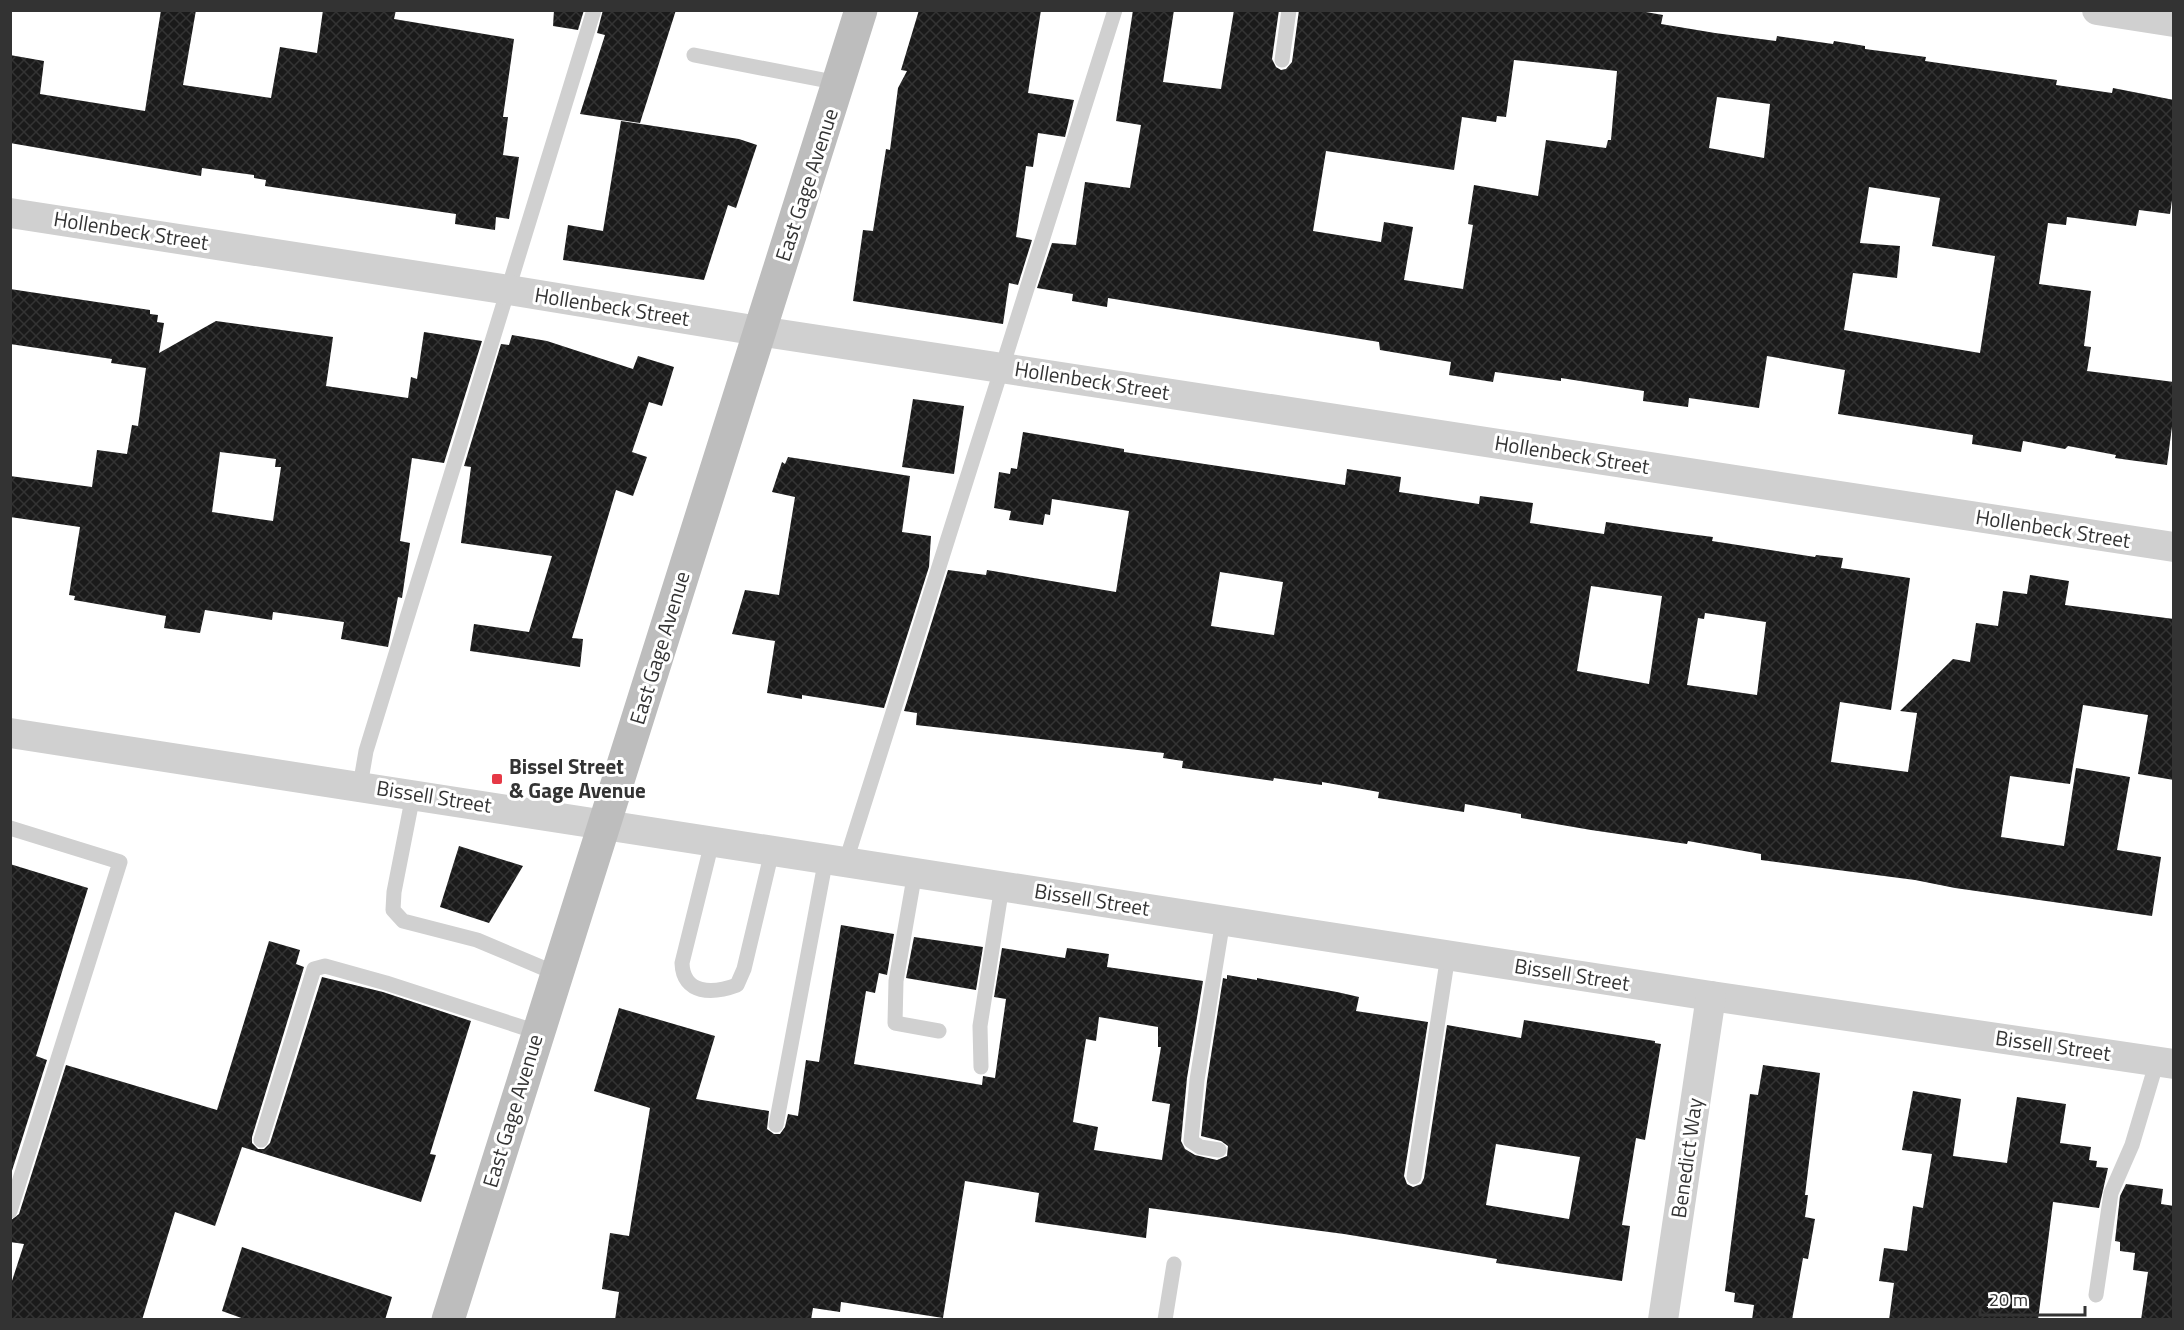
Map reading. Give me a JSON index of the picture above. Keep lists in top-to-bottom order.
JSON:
{
  "streets": {
    "main road": ["East Gage Avenue"],
    "street": ["Hollenbeck Street", "Bissell Street", "Benedict Way"]
  },
  "crossings": [
    ["East Gage Avenue", "Hollenbeck Street"],
    ["East Gage Avenue", "Bissell Street"],
    ["Bissell Street", "Benedict Way"]
  ],
  "places": {
    "transit": ["Bissel Street & Gage Avenue"]
  },
  "scale_bar": "20 m"
}
